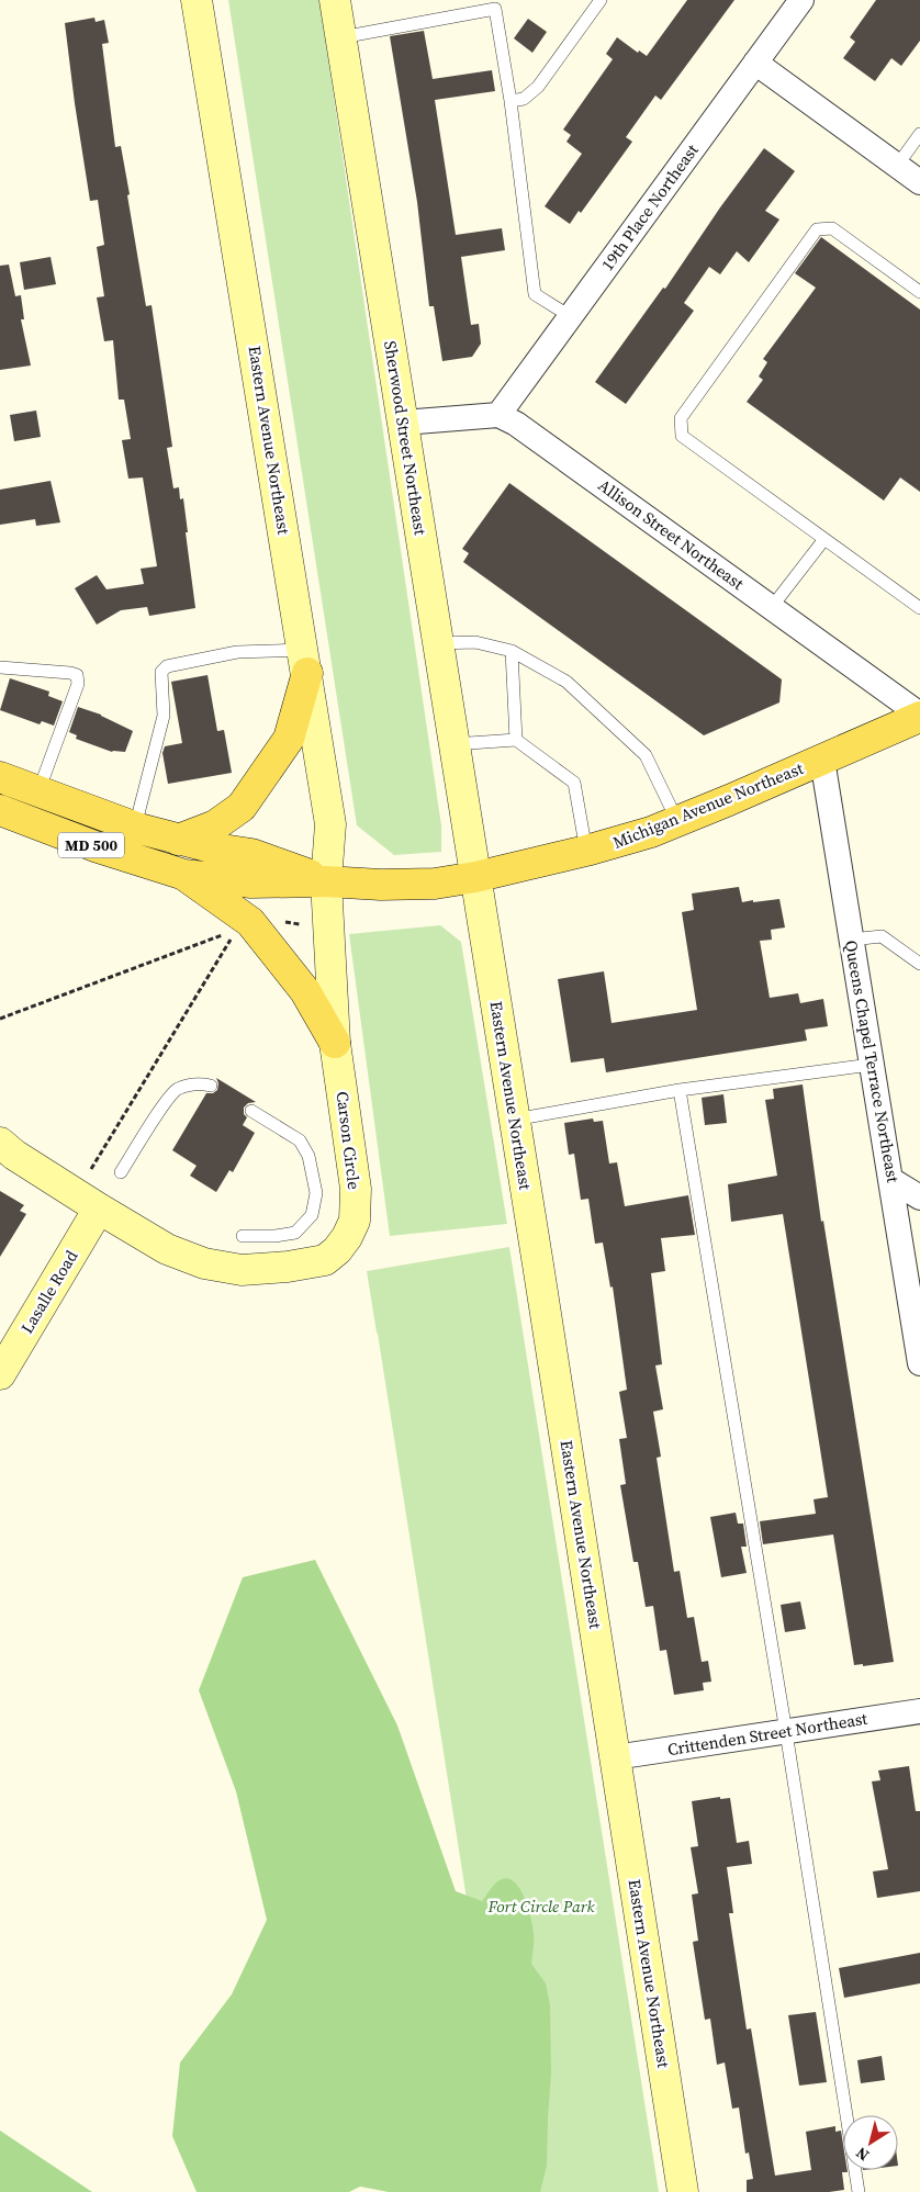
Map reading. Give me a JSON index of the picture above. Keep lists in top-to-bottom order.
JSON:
{
  "streets": {
    "main road": ["Michigan Avenue Northeast", "MD 500"],
    "street": [
      "19th Place Northeast",
      "Sherwood Street Northeast",
      "Eastern Avenue Northeast",
      "Allison Street Northeast",
      "Queens Chapel Terrace Northeast",
      "Carson Circle",
      "Lasalle Road",
      "Crittenden Street Northeast"
    ]
  },
  "crossings": [
    ["19th Place Northeast", "Allison Street Northeast"],
    ["Sherwood Street Northeast", "Eastern Avenue Northeast"],
    ["Sherwood Street Northeast", "Michigan Avenue Northeast"],
    ["Eastern Avenue Northeast", "Michigan Avenue Northeast"],
    ["Eastern Avenue Northeast", "MD 500"],
    ["Eastern Avenue Northeast", "Carson Circle"],
    ["Eastern Avenue Northeast", "Crittenden Street Northeast"],
    ["Allison Street Northeast", "Michigan Avenue Northeast"],
    ["Michigan Avenue Northeast", "MD 500"],
    ["Michigan Avenue Northeast", "Queens Chapel Terrace Northeast"],
    ["Michigan Avenue Northeast", "Carson Circle"],
    ["MD 500", "Carson Circle"],
    ["Carson Circle", "Lasalle Road"]
  ],
  "parks": ["Fort Circle Park"],
  "north": "bottom left"
}
